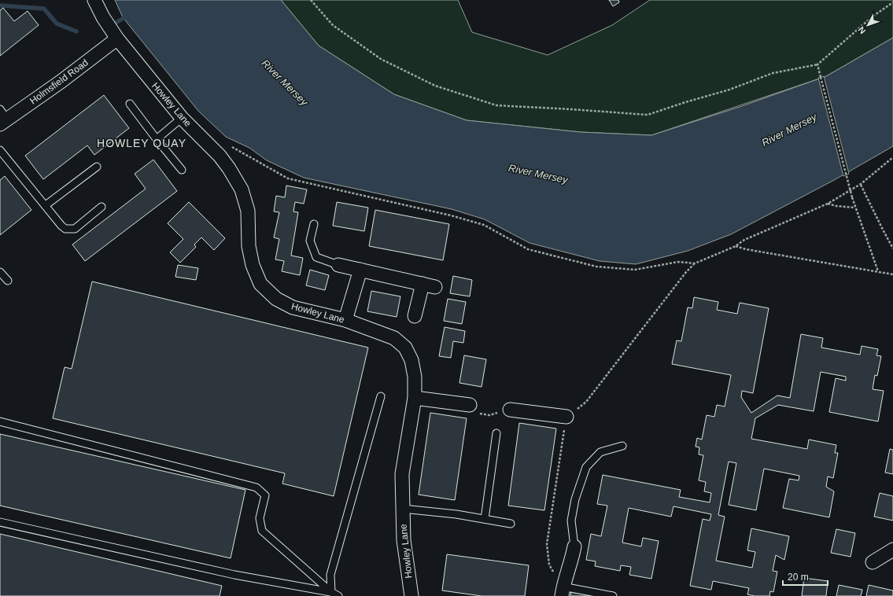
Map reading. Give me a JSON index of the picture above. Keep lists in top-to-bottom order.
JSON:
{
  "streets": {
    "street": ["Holmsfield Road", "Howley Lane"]
  },
  "crossings": [
    ["Holmsfield Road", "Howley Lane"]
  ],
  "districts": ["HOWLEY QUAY"],
  "water": ["River Mersey"],
  "scale_bar": "20 m",
  "north": "bottom left"
}
